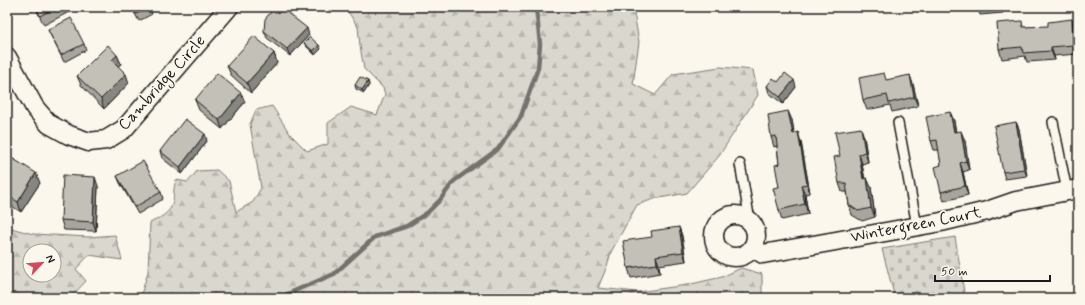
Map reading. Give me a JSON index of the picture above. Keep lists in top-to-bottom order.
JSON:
{
  "streets": {
    "street": ["Cambridge Circle", "Wintergreen Court"]
  },
  "scale_bar": "50 m",
  "north": "top right"
}
